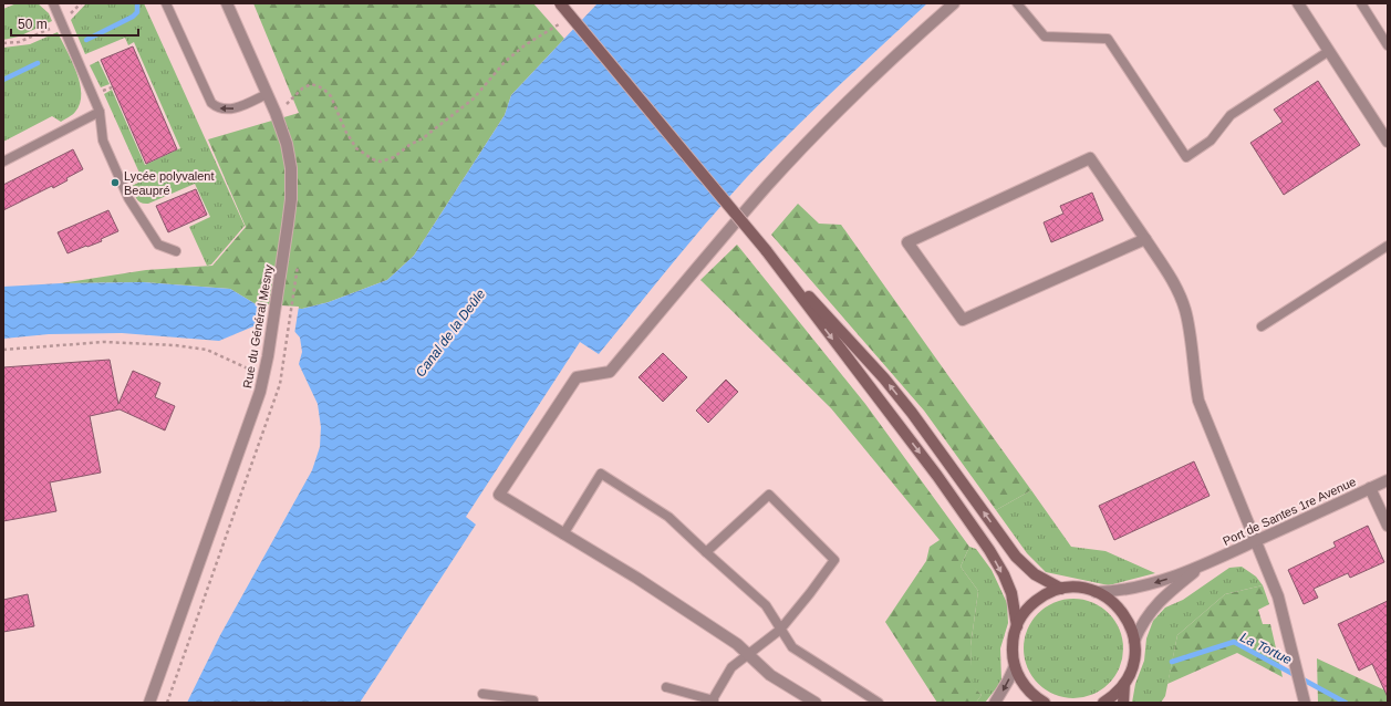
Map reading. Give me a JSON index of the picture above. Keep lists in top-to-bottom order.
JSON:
{
  "streets": {
    "street": ["Rue du Général Mesny", "Port de Santes 1re Avenue"]
  },
  "water": ["Canal de la Deûle", "La Tortue"],
  "places": ["Lycée polyvalent Beaupré"],
  "scale_bar": "50 m"
}
